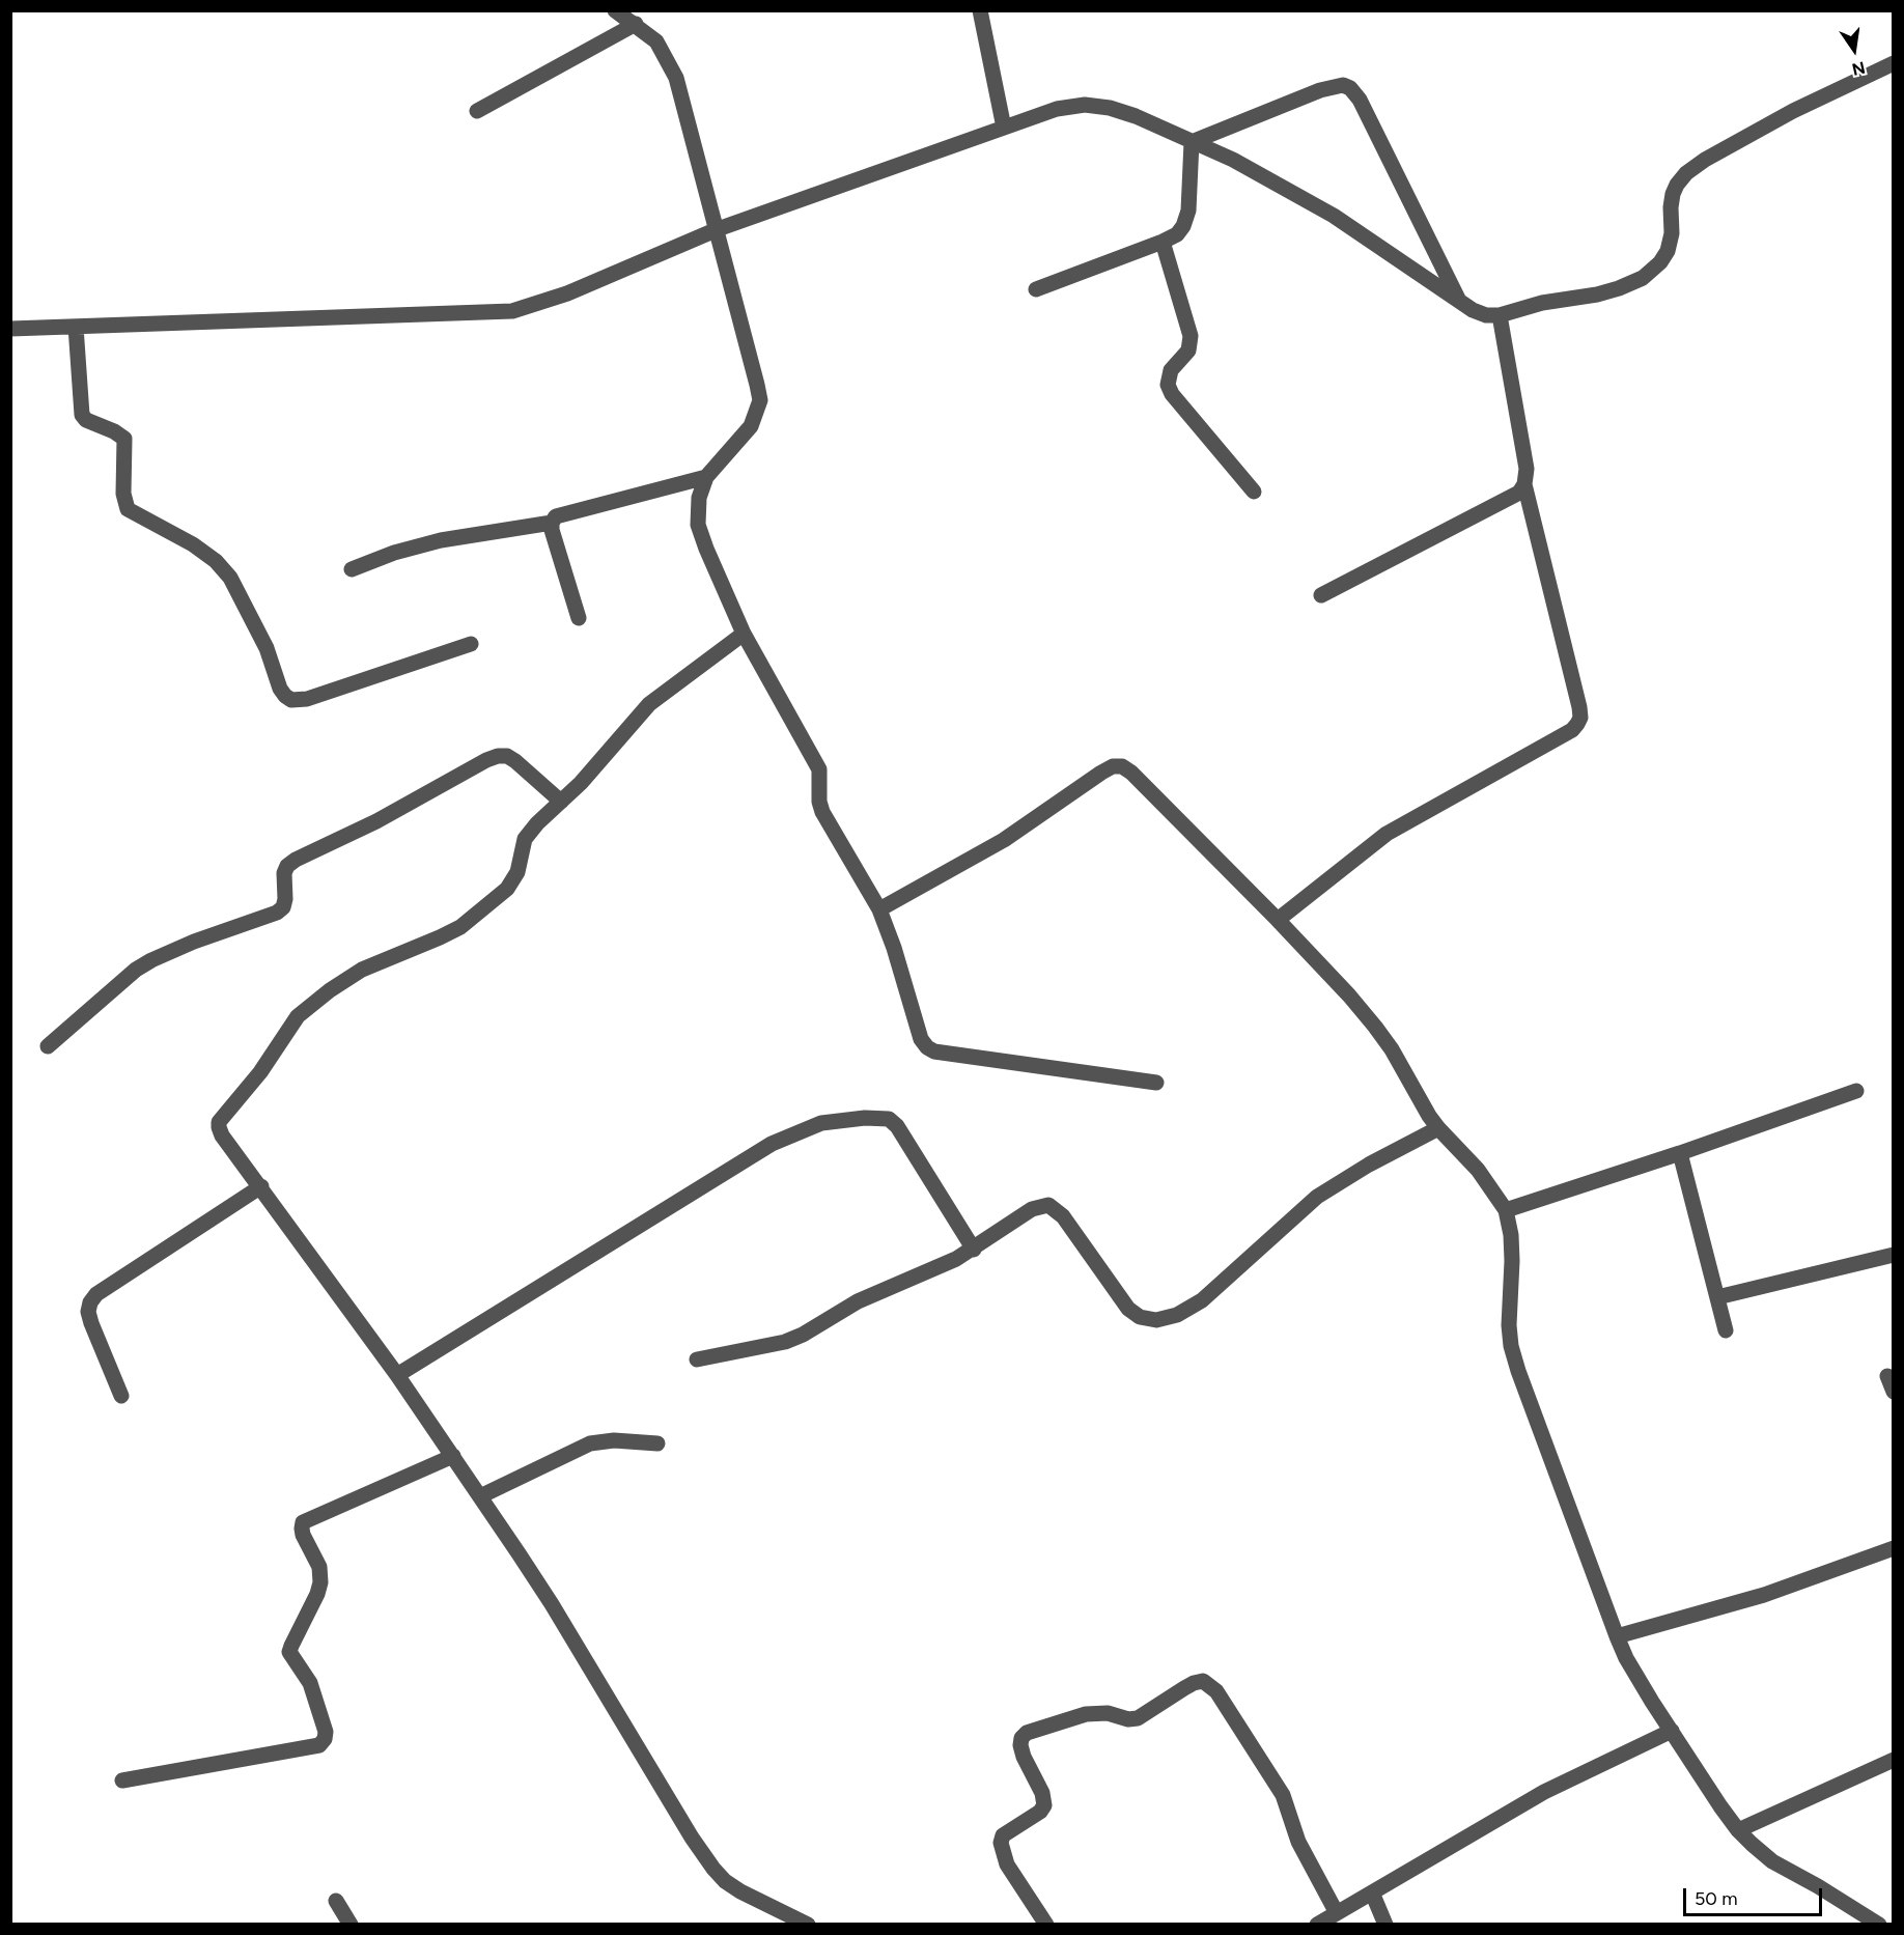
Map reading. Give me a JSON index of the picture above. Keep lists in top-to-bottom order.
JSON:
{
  "scale_bar": "50 m",
  "north": "bottom"
}
